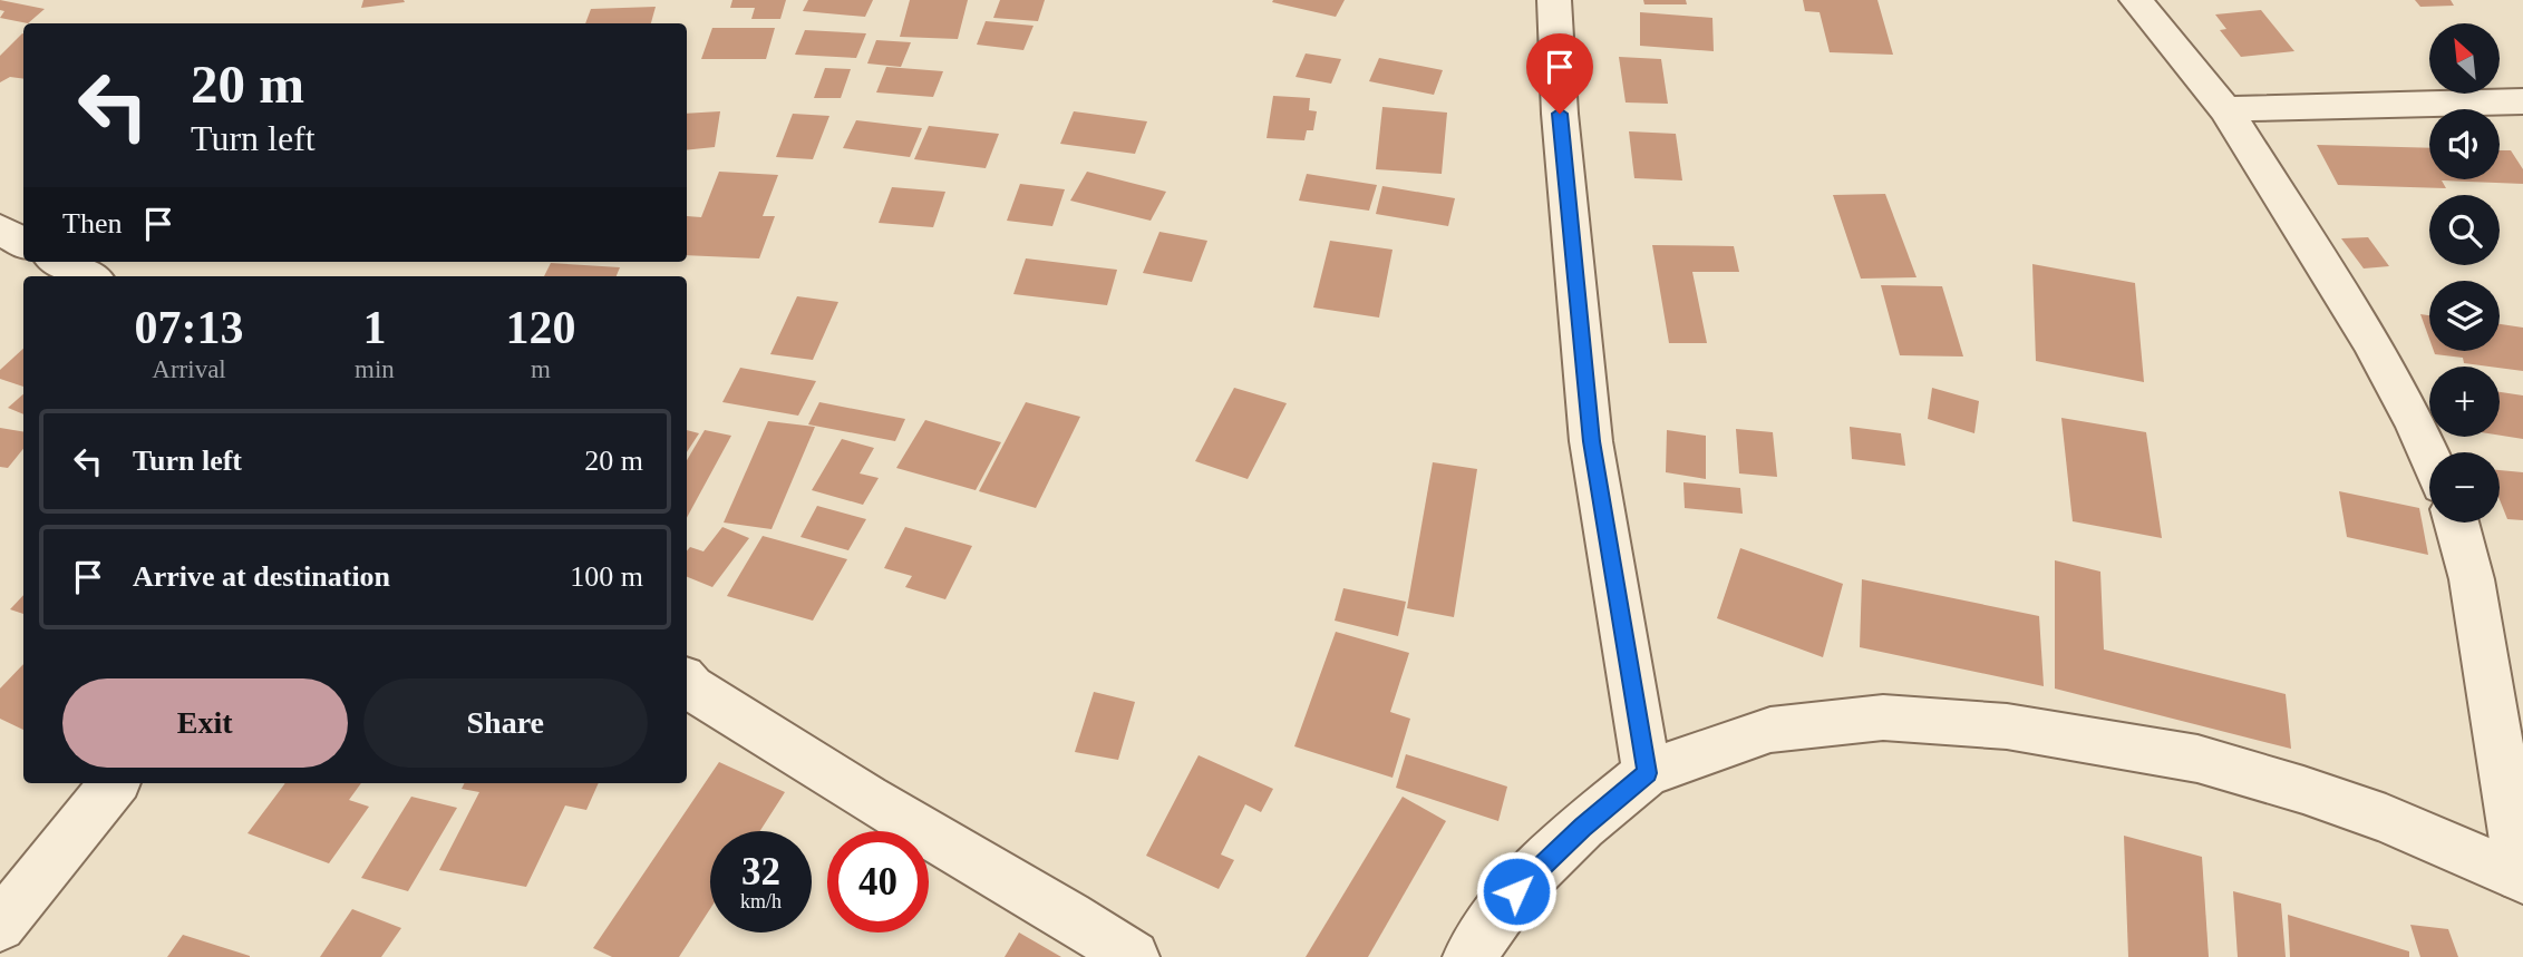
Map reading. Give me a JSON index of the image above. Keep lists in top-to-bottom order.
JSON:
{
  "north": "top left",
  "page": {
    "map_buttons": ["+", "−"],
    "turn": ["20 m", "Turn left"],
    "then": "Then",
    "eta": [
      "07:13",
      "Arrival",
      "1",
      "min",
      "120",
      "m"
    ],
    "list": [
      {
        "name": "Turn left",
        "value": "20 m"
      },
      {
        "name": "Arrive at destination",
        "value": "100 m"
      }
    ],
    "buttons": ["Exit", "Share"],
    "speed": "32 km/h",
    "limit": "40"
  }
}
